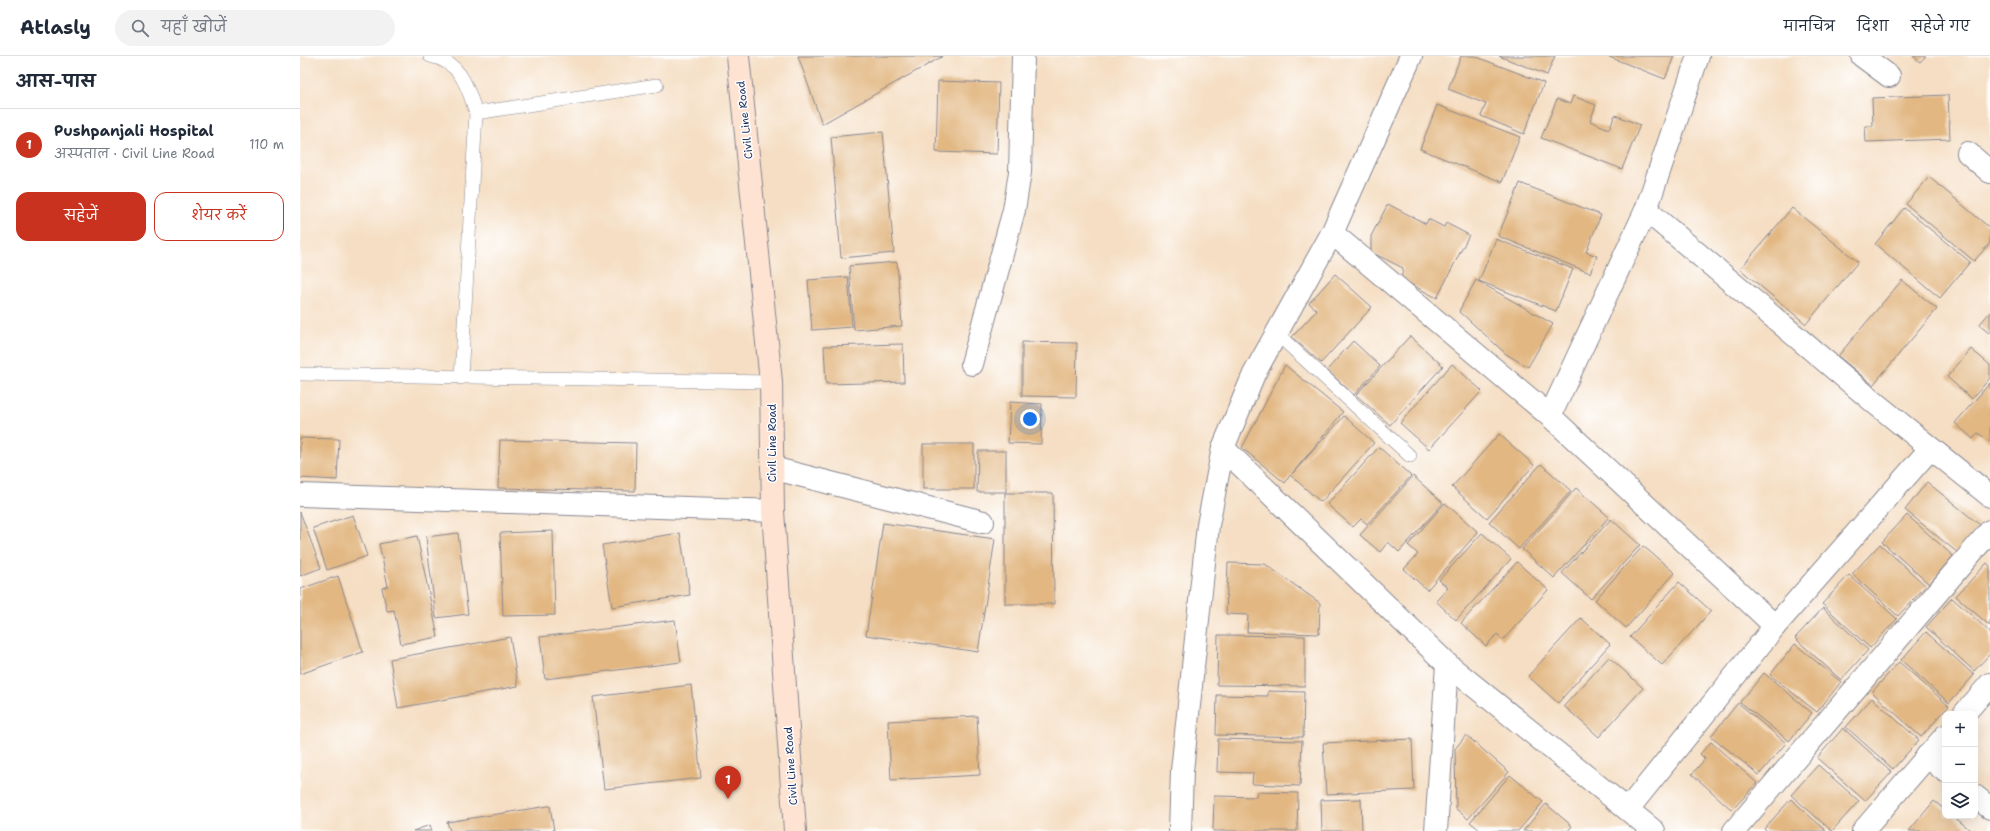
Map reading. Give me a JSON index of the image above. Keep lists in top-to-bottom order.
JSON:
{
  "streets": {
    "street": ["Civil Line Road"]
  },
  "page": {
    "header": "Atlasly",
    "search": "यहाँ खोजें",
    "nav": ["मानचित्र", "दिशा", "सहेजे गए"],
    "heading": "आस-पास",
    "list": [
      {
        "mark": "1",
        "name": "Pushpanjali Hospital",
        "note": "अस्पताल · Civil Line Road",
        "value": "110 m"
      }
    ],
    "buttons": ["सहेजें", "शेयर करें"],
    "map_buttons": ["+", "−"],
    "pins": "1"
  }
}
